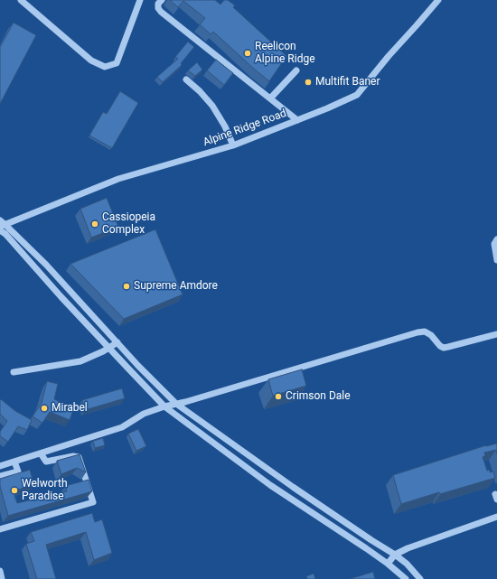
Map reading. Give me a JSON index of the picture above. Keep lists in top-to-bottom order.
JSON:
{
  "streets": {
    "street": ["Alpine Ridge Road"]
  },
  "places": [
    "Reelicon Alpine Ridge",
    "Multifit Baner",
    "Cassiopeia Complex",
    "Supreme Amdore",
    "Crimson Dale",
    "Mirabel",
    "Welworth Paradise"
  ]
}
